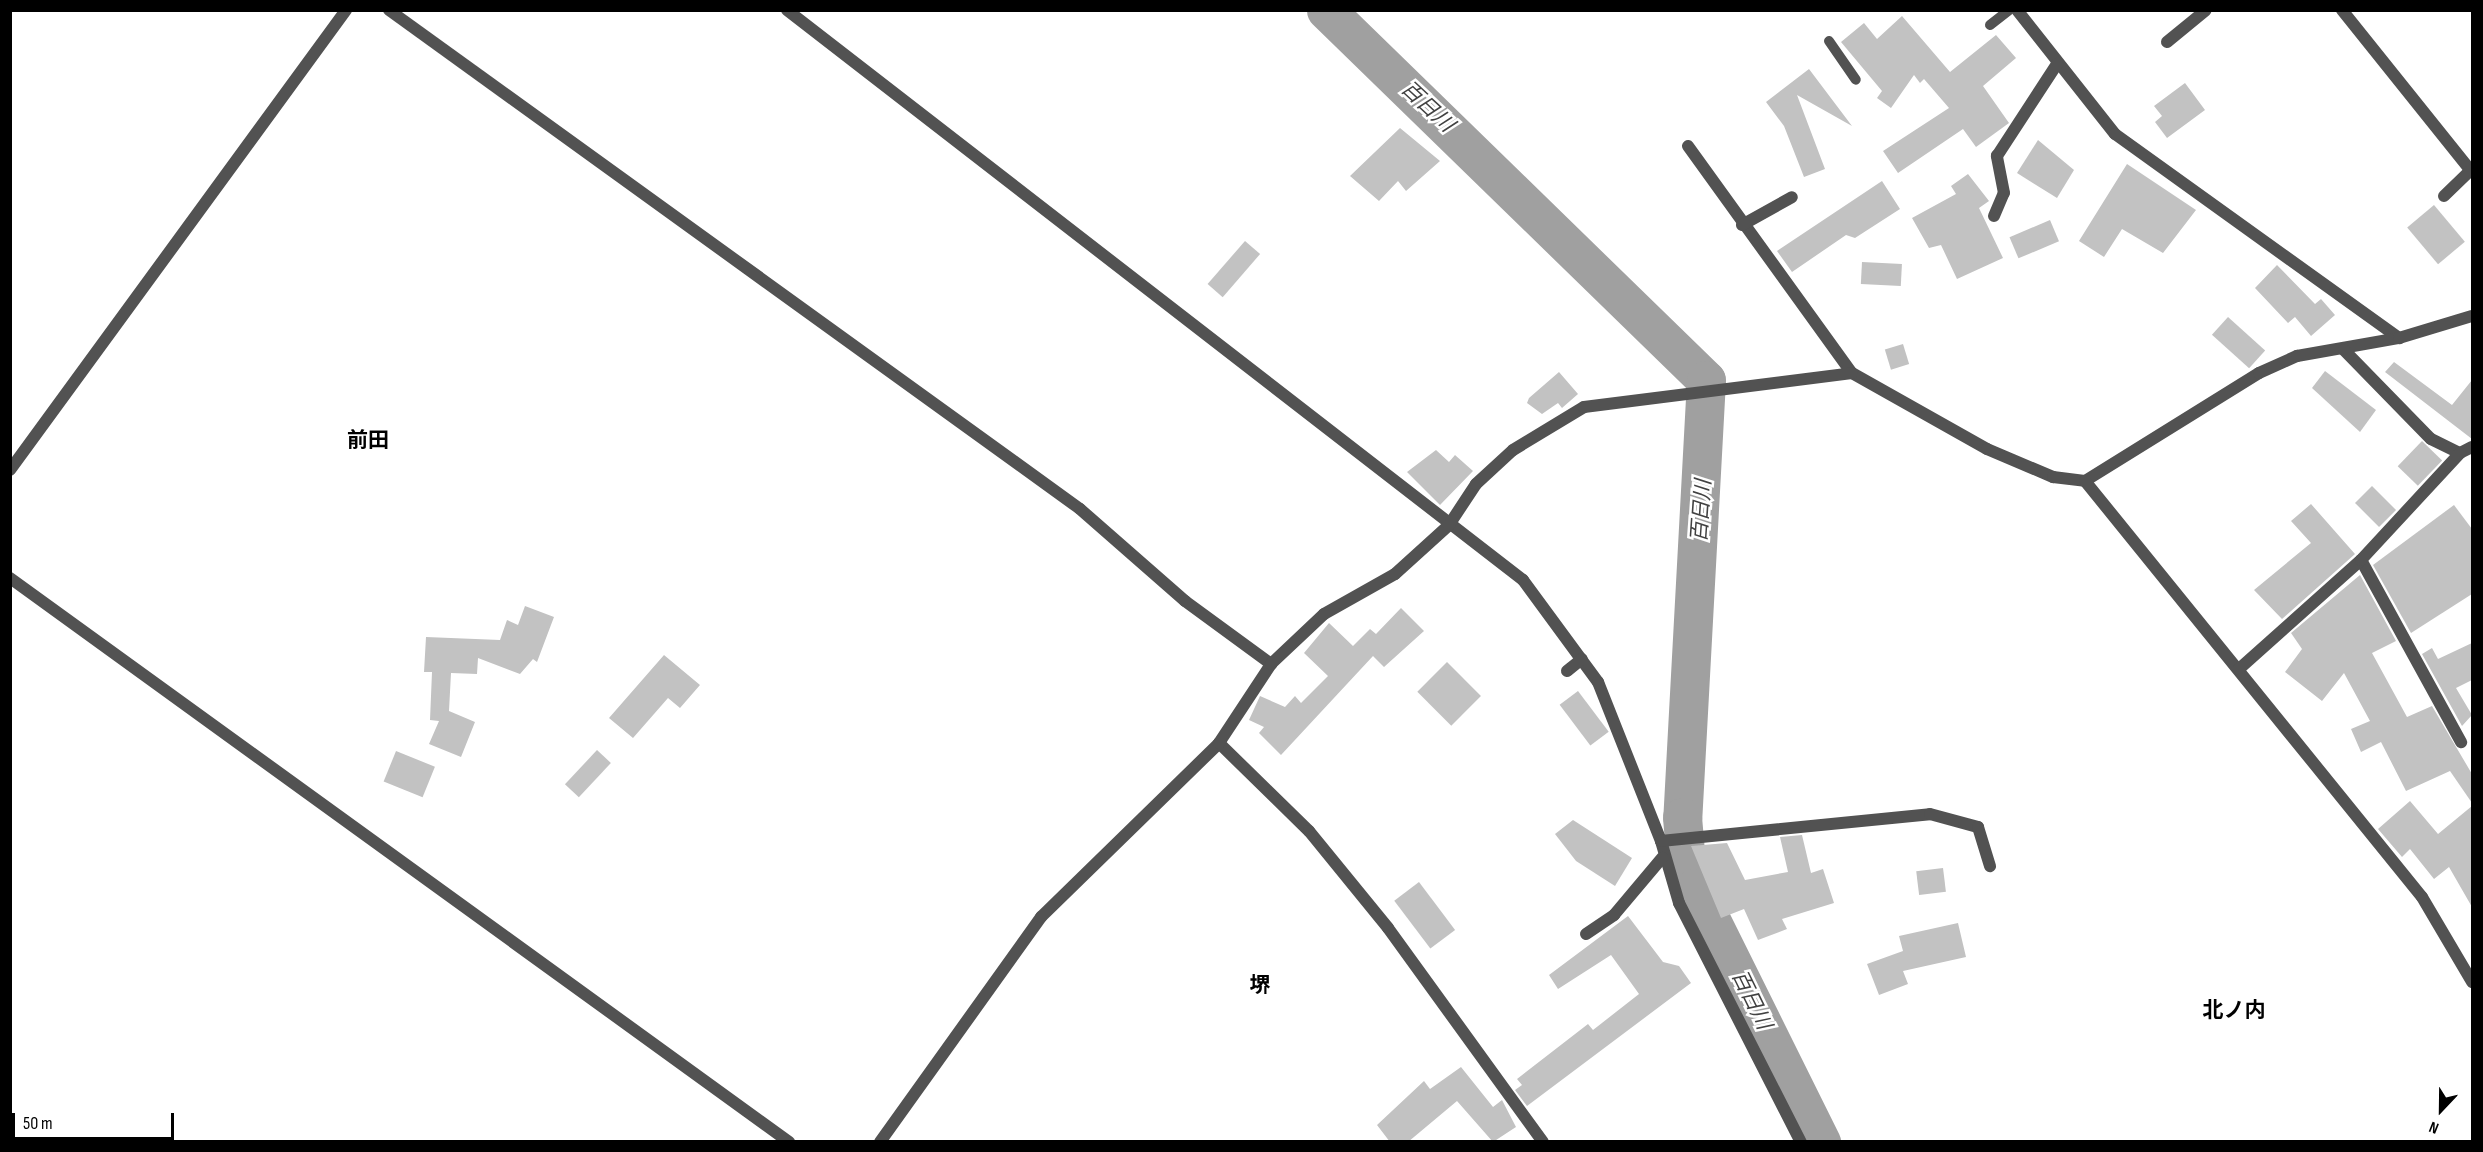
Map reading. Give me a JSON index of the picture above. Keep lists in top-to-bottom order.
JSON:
{
  "districts": ["前田", "堺", "北ノ内"],
  "water": ["百日川"],
  "scale_bar": "50 m",
  "north": "bottom"
}
